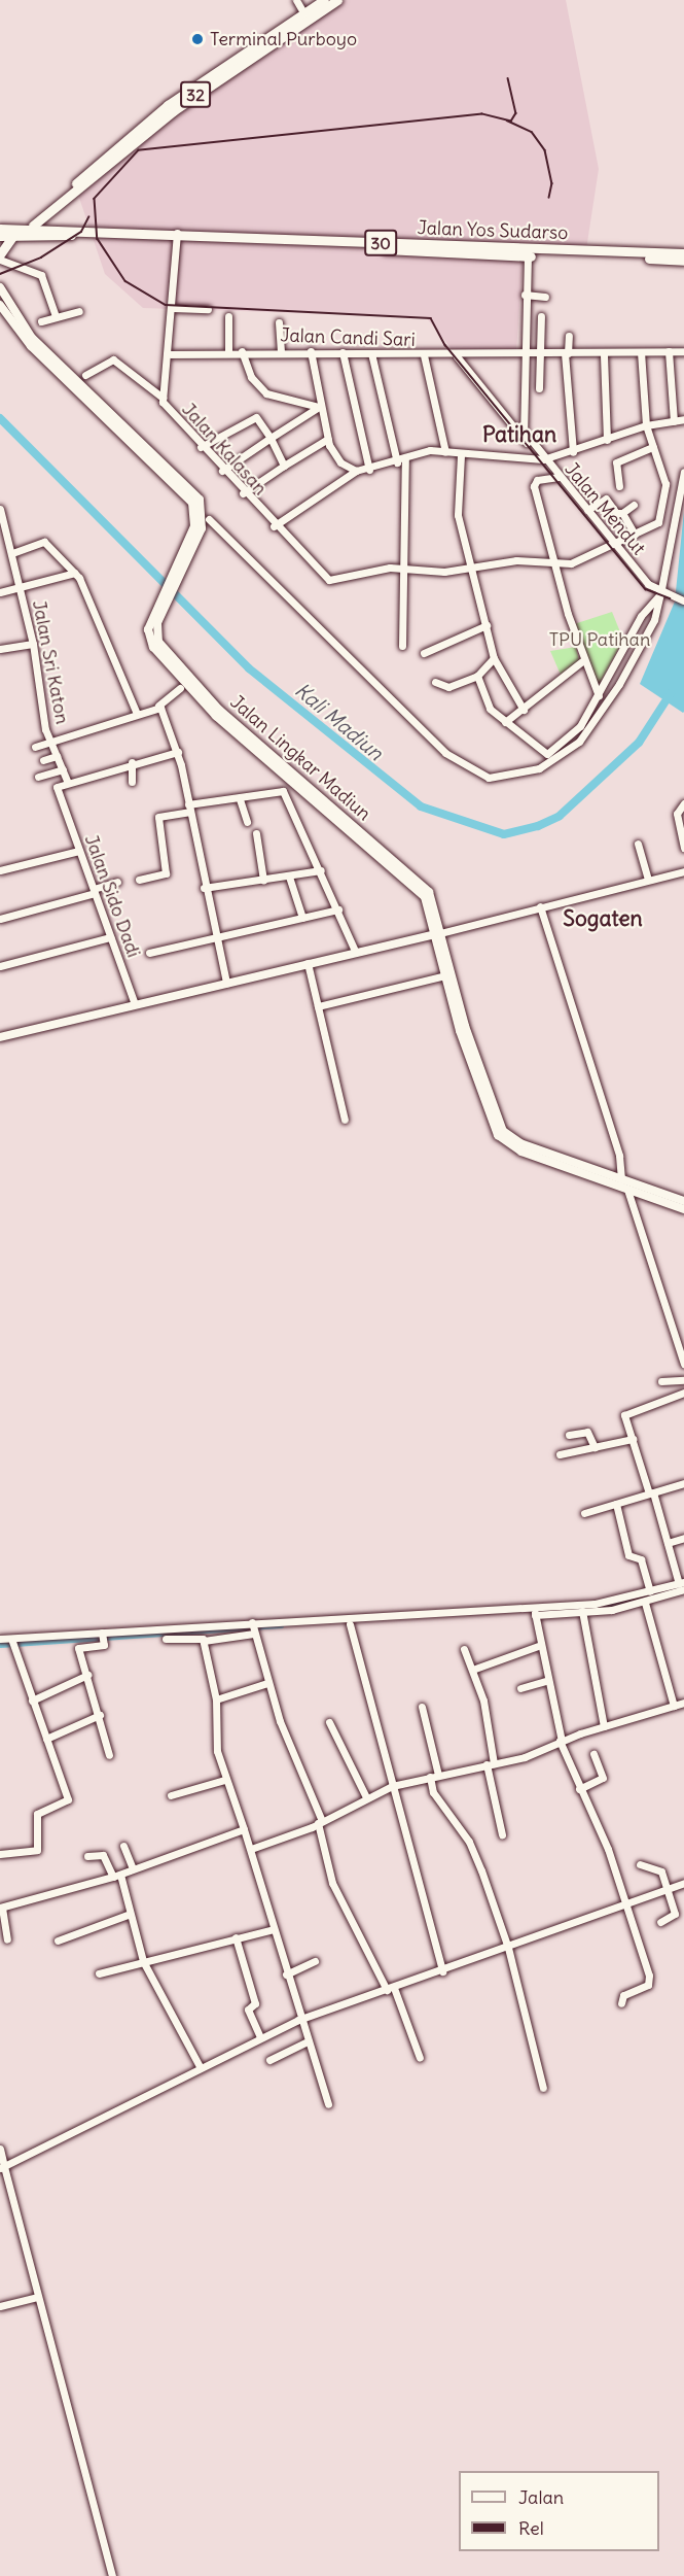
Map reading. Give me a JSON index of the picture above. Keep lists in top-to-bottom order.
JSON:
{
  "streets": {
    "highway": ["32", "Jalan Yos Sudarso", "30"],
    "main road": ["Jalan Lingkar Madiun"],
    "street": [
      "Jalan Candi Sari",
      "Jalan Kalasan",
      "Jalan Mendut",
      "Jalan Sri Katon",
      "Jalan Sido Dadi"
    ]
  },
  "crossings": [
    ["32", "30"],
    ["Jalan Yos Sudarso", "30"],
    ["Jalan Yos Sudarso", "Jalan Kalasan"],
    ["Jalan Candi Sari", "Jalan Kalasan"],
    ["Jalan Candi Sari", "Jalan Mendut"],
    ["Jalan Sri Katon", "Jalan Sido Dadi"]
  ],
  "districts": ["Patihan", "Sogaten"],
  "water": ["Kali Madiun"],
  "parks": ["TPU Patihan"],
  "places": ["Terminal Purboyo"],
  "legend": ["Jalan", "Rel"]
}
